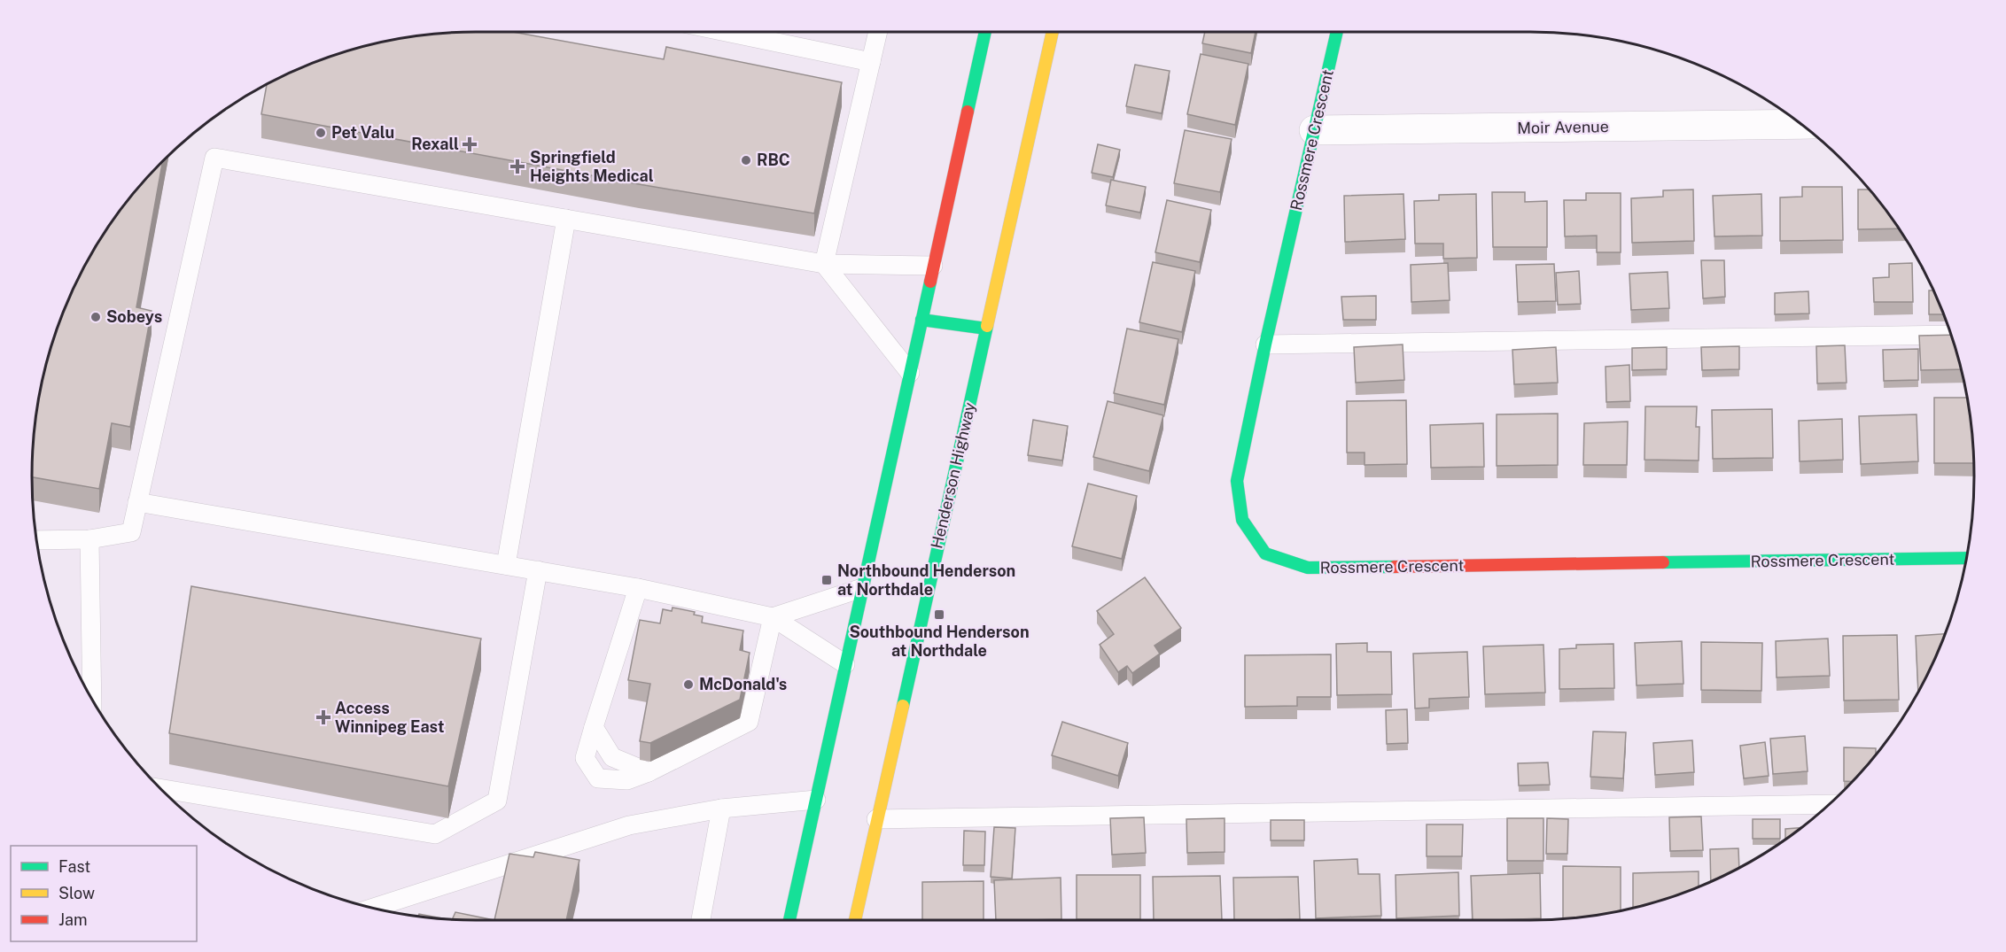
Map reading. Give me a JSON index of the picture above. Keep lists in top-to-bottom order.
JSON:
{
  "streets": {
    "main road": ["Rossmere Crescent", "Henderson Highway"],
    "street": ["Moir Avenue"]
  },
  "crossings": [
    ["Moir Avenue", "Rossmere Crescent"]
  ],
  "places": {
    "other": [
      "Pet Valu",
      "RBC",
      "Sobeys",
      "McDonald's"
    ],
    "health": ["Rexall", "Springfield Heights Medical", "Access Winnipeg East"],
    "transit": ["Northbound Henderson at Northdale", "Southbound Henderson at Northdale"]
  },
  "legend": ["Fast", "Slow", "Jam"]
}
